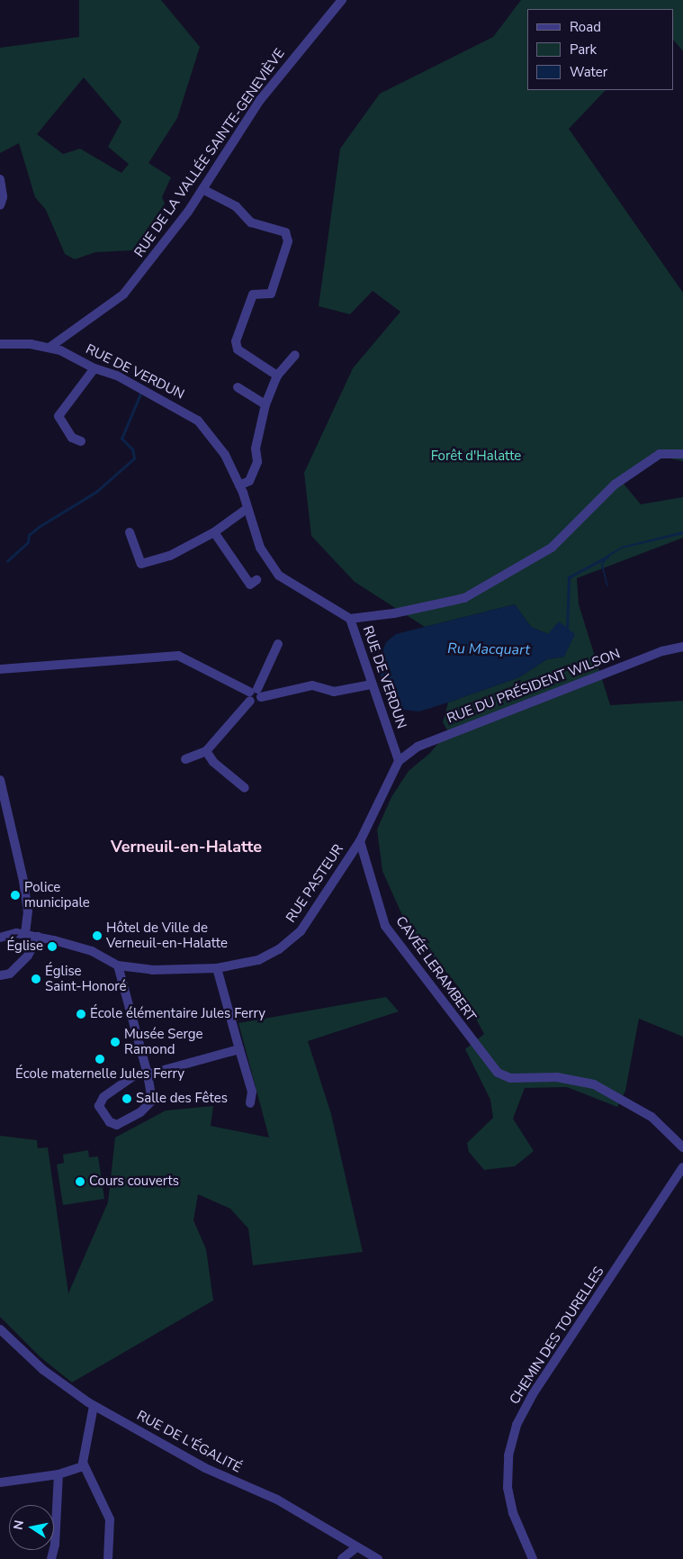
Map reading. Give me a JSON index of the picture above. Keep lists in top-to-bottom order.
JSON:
{
  "streets": {
    "street": [
      "RUE DE LA VALLÉE SAINTE-GENEVIÈVE",
      "RUE DE VERDUN",
      "RUE DU PRÉSIDENT WILSON",
      "RUE PASTEUR",
      "CAVÉE LERAMBERT",
      "CHEMIN DES TOURELLES",
      "RUE DE L'ÉGALITÉ"
    ]
  },
  "crossings": [
    ["RUE DE LA VALLÉE SAINTE-GENEVIÈVE", "RUE DE VERDUN"],
    ["RUE DE VERDUN", "RUE DU PRÉSIDENT WILSON"],
    ["RUE DE VERDUN", "RUE PASTEUR"],
    ["RUE DU PRÉSIDENT WILSON", "RUE PASTEUR"],
    ["RUE PASTEUR", "CAVÉE LERAMBERT"]
  ],
  "districts": ["Verneuil-en-Halatte"],
  "water": ["Ru Macquart"],
  "parks": ["Forêt d'Halatte"],
  "places": [
    "Police municipale",
    "Hôtel de Ville de Verneuil-en-Halatte",
    "Église",
    "Église Saint-Honoré",
    "École élémentaire Jules Ferry",
    "Musée Serge Ramond",
    "École maternelle Jules Ferry",
    "Salle des Fêtes",
    "Cours couverts"
  ],
  "legend": ["Road", "Park", "Water"],
  "north": "left"
}
